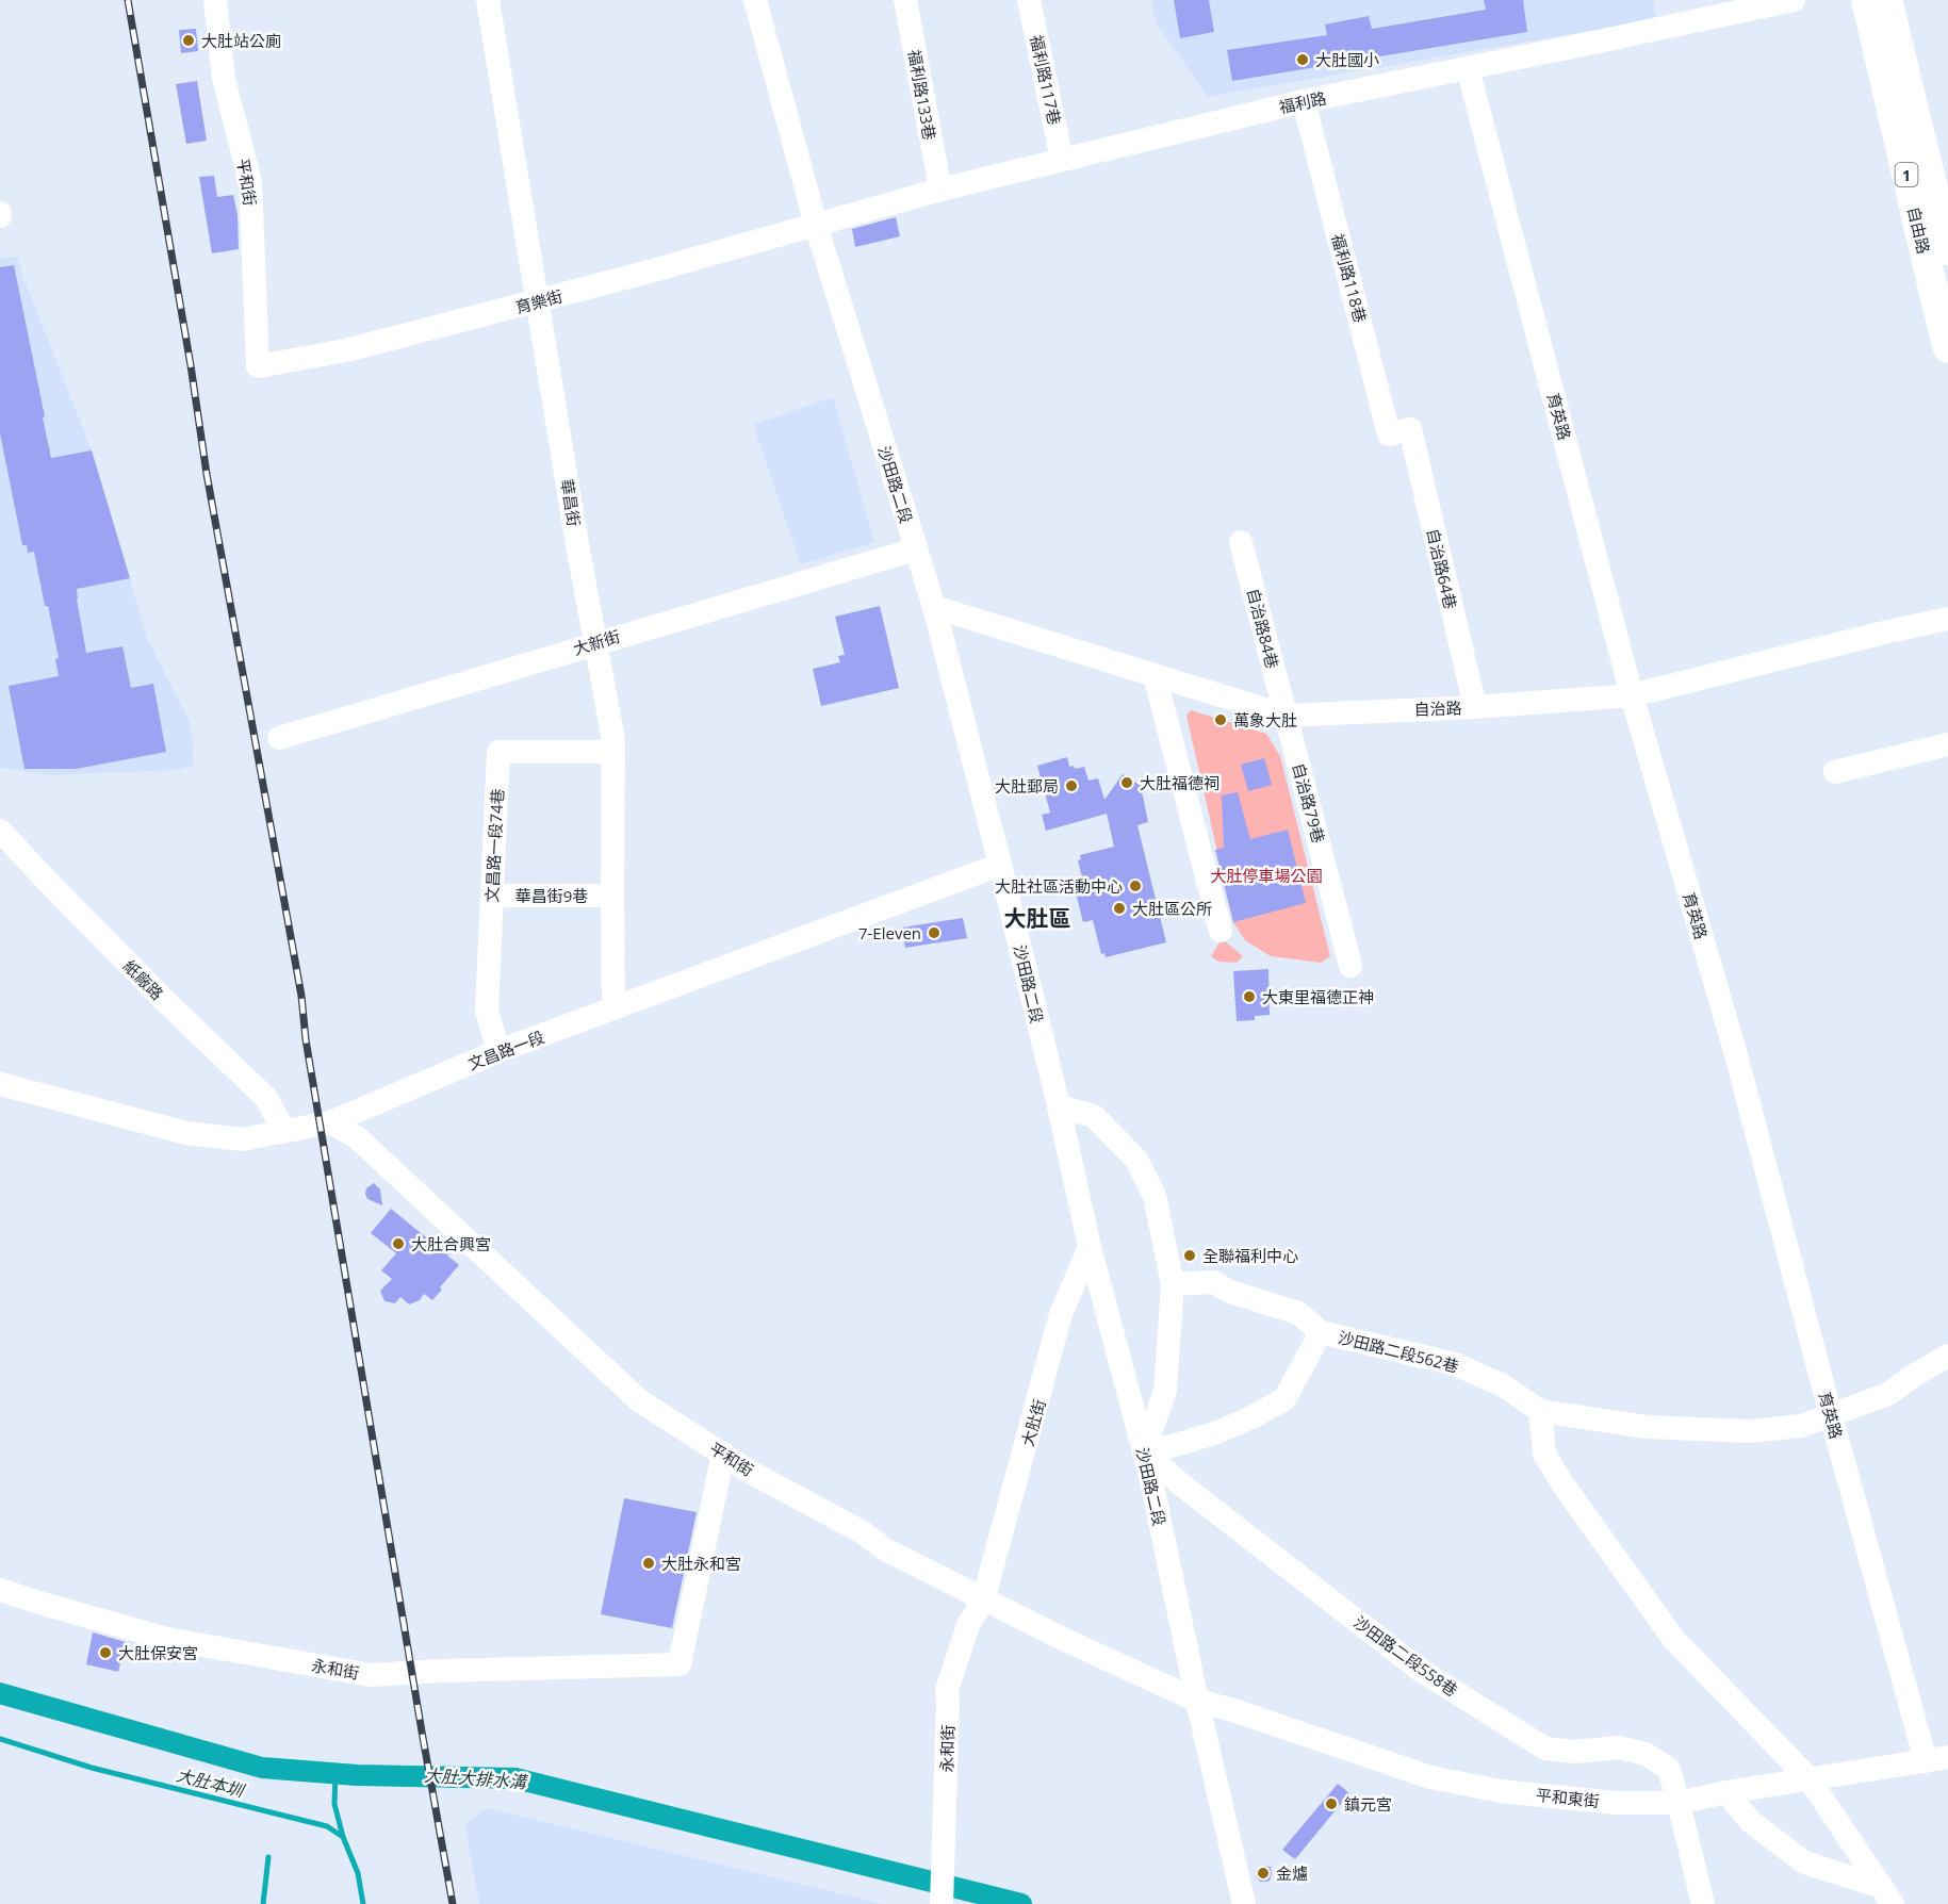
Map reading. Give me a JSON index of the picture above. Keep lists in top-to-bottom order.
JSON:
{
  "streets": {
    "main road": ["1", "自由路"],
    "street": [
      "福利路117巷",
      "福利路133巷",
      "福利路",
      "平和街",
      "福利路118巷",
      "育樂街",
      "育英路",
      "沙田路二段",
      "華昌街",
      "自治路64巷",
      "自治路84巷",
      "大新街",
      "自治路",
      "自治路79巷",
      "文昌路一段74巷",
      "華昌街9巷",
      "紙廠路",
      "文昌路一段",
      "沙田路二段562巷",
      "大肚街",
      "沙田路二段558巷",
      "永和街",
      "平和東街"
    ]
  },
  "crossings": [
    ["福利路117巷", "福利路"],
    ["福利路133巷", "福利路"],
    ["福利路", "福利路118巷"],
    ["福利路", "育樂街"],
    ["福利路", "育英路"],
    ["福利路", "沙田路二段"],
    ["平和街", "育樂街"],
    ["平和街", "沙田路二段"],
    ["平和街", "文昌路一段"],
    ["平和街", "大肚街"],
    ["平和街", "永和街"],
    ["平和街", "平和東街"],
    ["福利路118巷", "自治路64巷"],
    ["育樂街", "沙田路二段"],
    ["育樂街", "華昌街"],
    ["育英路", "自治路"],
    ["育英路", "平和東街"],
    ["沙田路二段", "大新街"],
    ["沙田路二段", "自治路"],
    ["沙田路二段", "文昌路一段"],
    ["沙田路二段", "沙田路二段562巷"],
    ["沙田路二段", "大肚街"],
    ["沙田路二段", "沙田路二段558巷"],
    ["沙田路二段", "平和東街"],
    ["華昌街", "大新街"],
    ["華昌街", "文昌路一段74巷"],
    ["華昌街", "華昌街9巷"],
    ["華昌街", "文昌路一段"],
    ["自治路64巷", "自治路"],
    ["自治路84巷", "自治路"],
    ["自治路84巷", "自治路79巷"],
    ["自治路", "自治路79巷"],
    ["文昌路一段74巷", "華昌街9巷"],
    ["文昌路一段74巷", "文昌路一段"],
    ["紙廠路", "文昌路一段"],
    ["沙田路二段562巷", "沙田路二段558巷"],
    ["大肚街", "永和街"],
    ["沙田路二段558巷", "平和東街"]
  ],
  "districts": ["大肚區"],
  "water": ["大肚大排水溝", "大肚本圳"],
  "parks": ["大肚停車場公園"],
  "places": [
    "大肚站公廁",
    "大肚國小",
    "萬象大肚",
    "大肚福德祠",
    "大肚郵局",
    "大肚社區活動中心",
    "大肚區公所",
    "7-Eleven",
    "大東里福德正神",
    "大肚合興宮",
    "全聯福利中心",
    "大肚永和宮",
    "大肚保安宮",
    "鎮元宮",
    "金爐"
  ]
}
